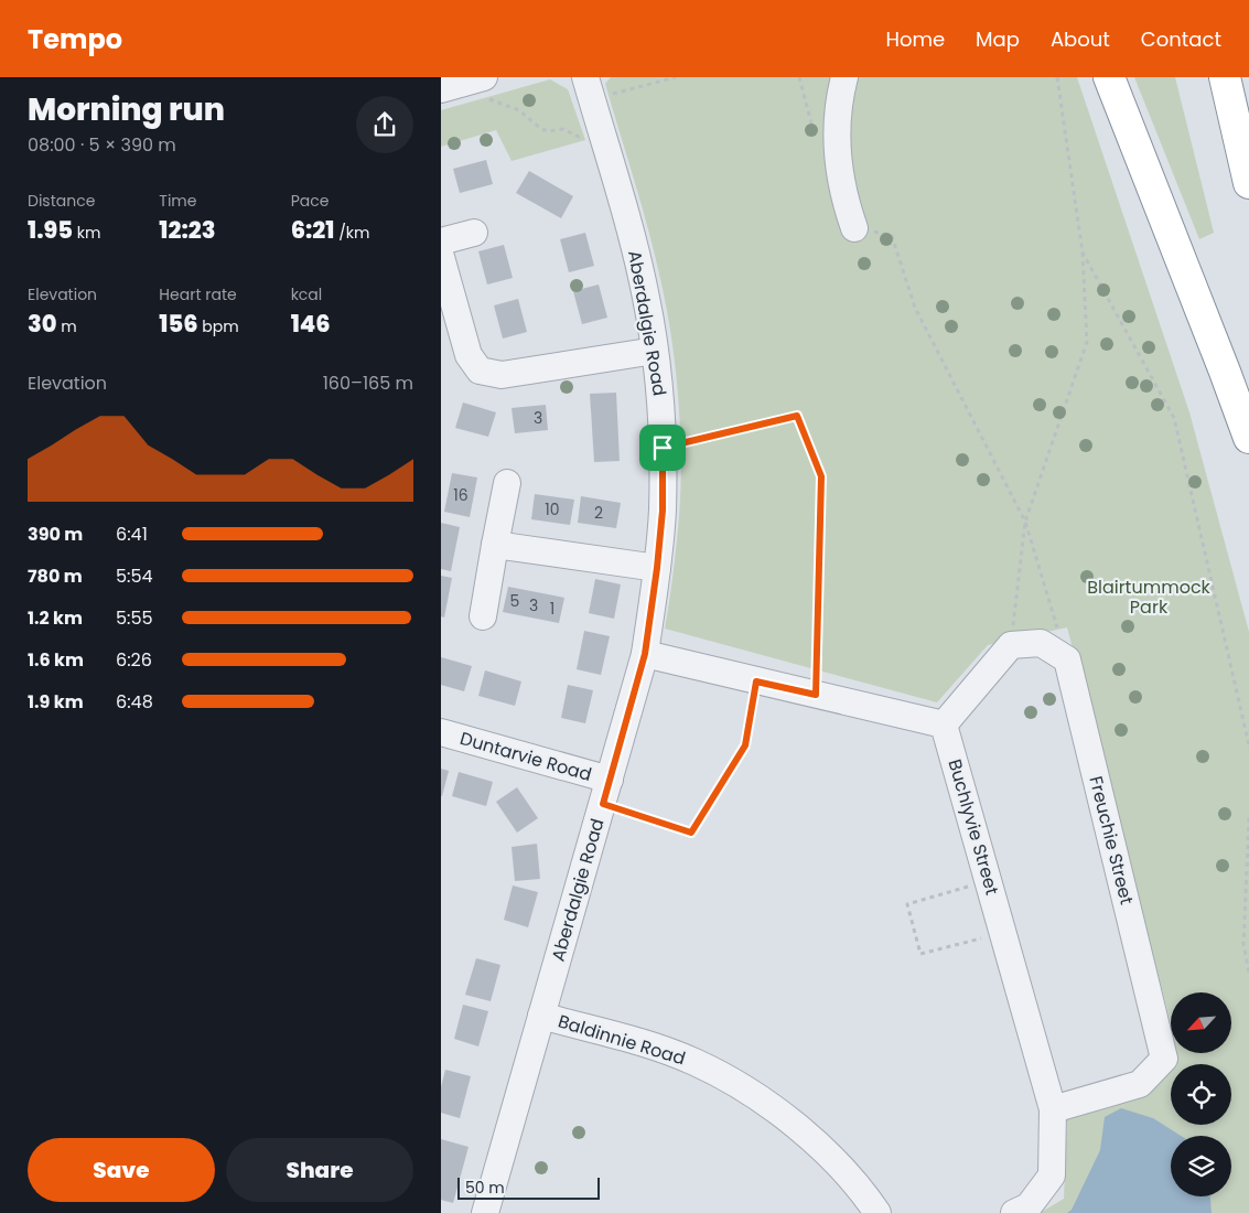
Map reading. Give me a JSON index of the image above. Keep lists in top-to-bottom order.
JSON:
{
  "streets": {
    "street": [
      "Aberdalgie Road",
      "Duntarvie Road",
      "Buchlyvie Street",
      "Freuchie Street",
      "Baldinnie Road"
    ]
  },
  "crossings": [
    ["Aberdalgie Road", "Duntarvie Road"],
    ["Aberdalgie Road", "Baldinnie Road"],
    ["Buchlyvie Street", "Freuchie Street"]
  ],
  "parks": ["Blairtummock Park"],
  "house_numbers": [
    "3",
    "16",
    "10",
    "2",
    "5",
    "3",
    "1"
  ],
  "scale_bar": "50 m",
  "north": "bottom left",
  "page": {
    "header": "Tempo",
    "nav": [
      "Home",
      "Map",
      "About",
      "Contact"
    ],
    "heading": ["Morning run", "08:00 · 5 × 390 m"],
    "stats": [
      ["Distance", "1.95 km"],
      ["Time", "12:23"],
      ["Pace", "6:21 /km"],
      ["Elevation", "30 m"],
      ["Heart rate", "156 bpm"],
      ["kcal", "146"]
    ],
    "chart": ["Elevation", "160–165 m"],
    "list": [
      {
        "name": "390 m",
        "note": "6:41"
      },
      {
        "name": "780 m",
        "note": "5:54"
      },
      {
        "name": "1.2 km",
        "note": "5:55"
      },
      {
        "name": "1.6 km",
        "note": "6:26"
      },
      {
        "name": "1.9 km",
        "note": "6:48"
      }
    ],
    "buttons": ["Save", "Share"],
    "scale": "50 m"
  }
}
